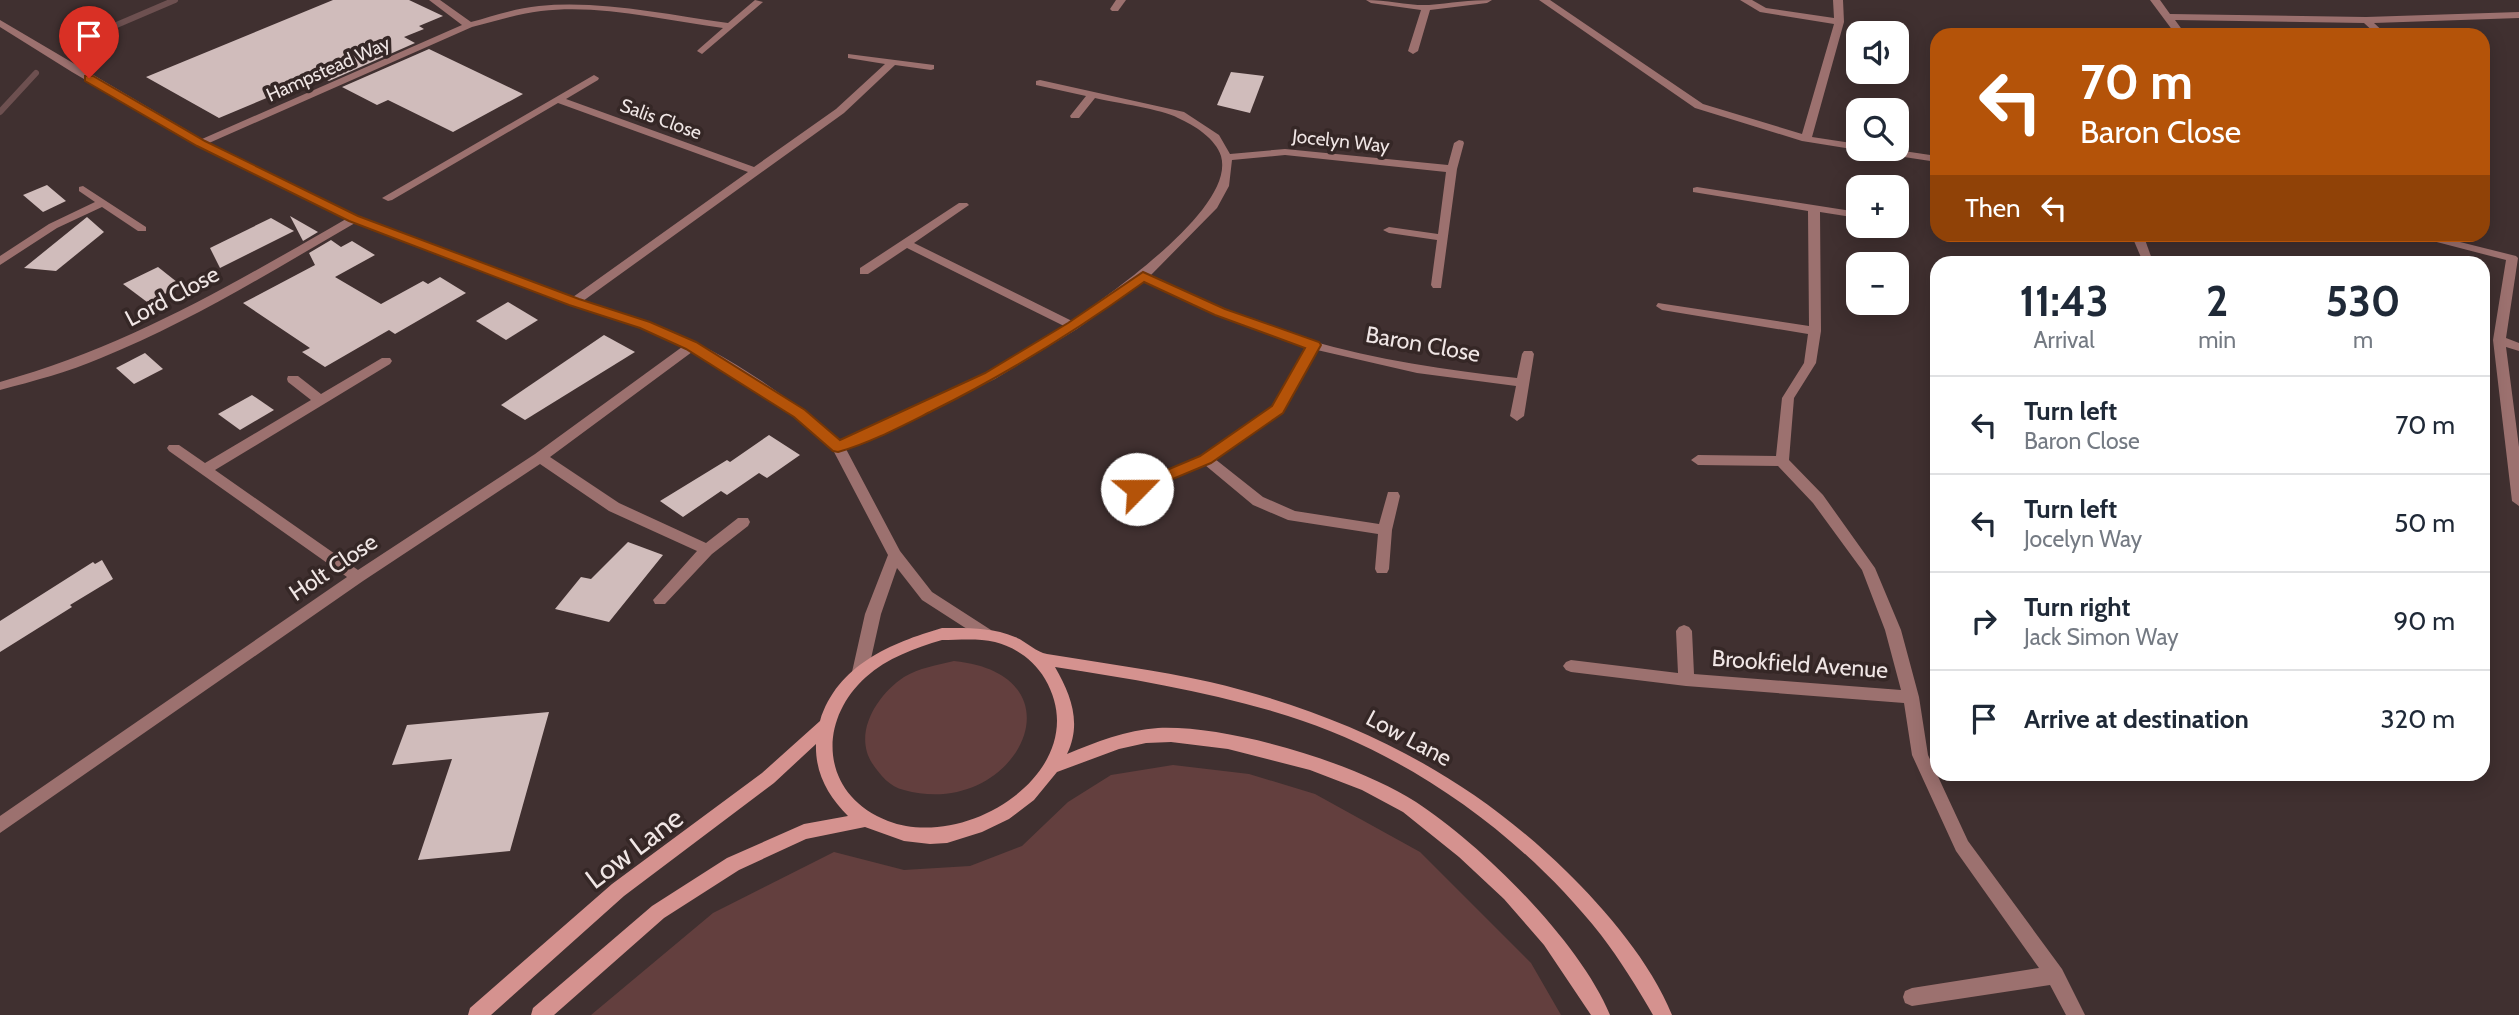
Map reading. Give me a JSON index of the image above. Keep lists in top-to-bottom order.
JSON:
{
  "streets": {
    "main road": ["Low Lane"],
    "street": [
      "Hampstead Way",
      "Salis Close",
      "Jocelyn Way",
      "Lord Close",
      "Baron Close",
      "Holt Close",
      "Brookfield Avenue"
    ]
  },
  "page": {
    "map_buttons": ["+", "−"],
    "turn": ["70 m", "Baron Close"],
    "then": "Then",
    "eta": [
      "11:43",
      "Arrival",
      "2",
      "min",
      "530",
      "m"
    ],
    "list": [
      {
        "name": "Turn left",
        "note": "Baron Close",
        "value": "70 m"
      },
      {
        "name": "Turn left",
        "note": "Jocelyn Way",
        "value": "50 m"
      },
      {
        "name": "Turn right",
        "note": "Jack Simon Way",
        "value": "90 m"
      },
      {
        "name": "Arrive at destination",
        "value": "320 m"
      }
    ]
  }
}
